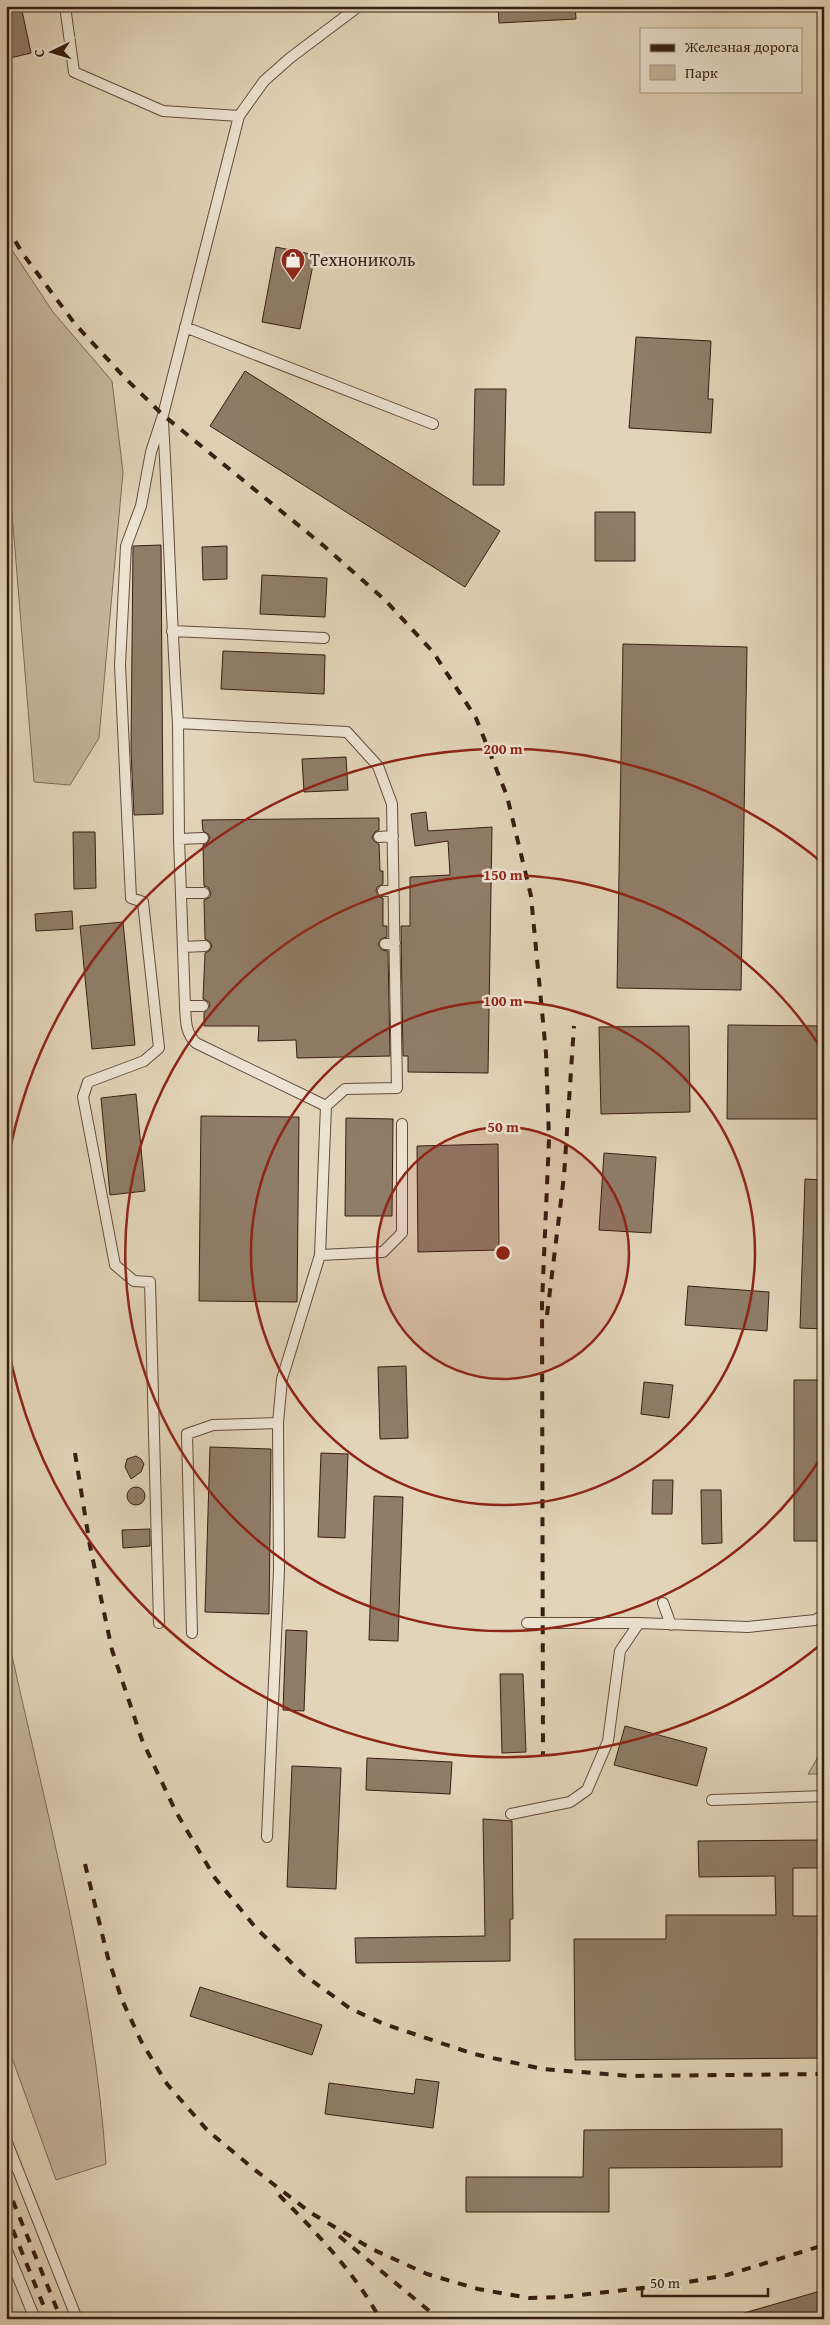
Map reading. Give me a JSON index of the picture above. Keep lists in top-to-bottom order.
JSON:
{
  "places": {
    "shop": ["Технониколь"]
  },
  "legend": ["Железная дорога", "Парк"],
  "scale_bar": "50 m",
  "north": "left",
  "rings": [
    "200 m",
    "150 m",
    "100 m",
    "50 m"
  ]
}
